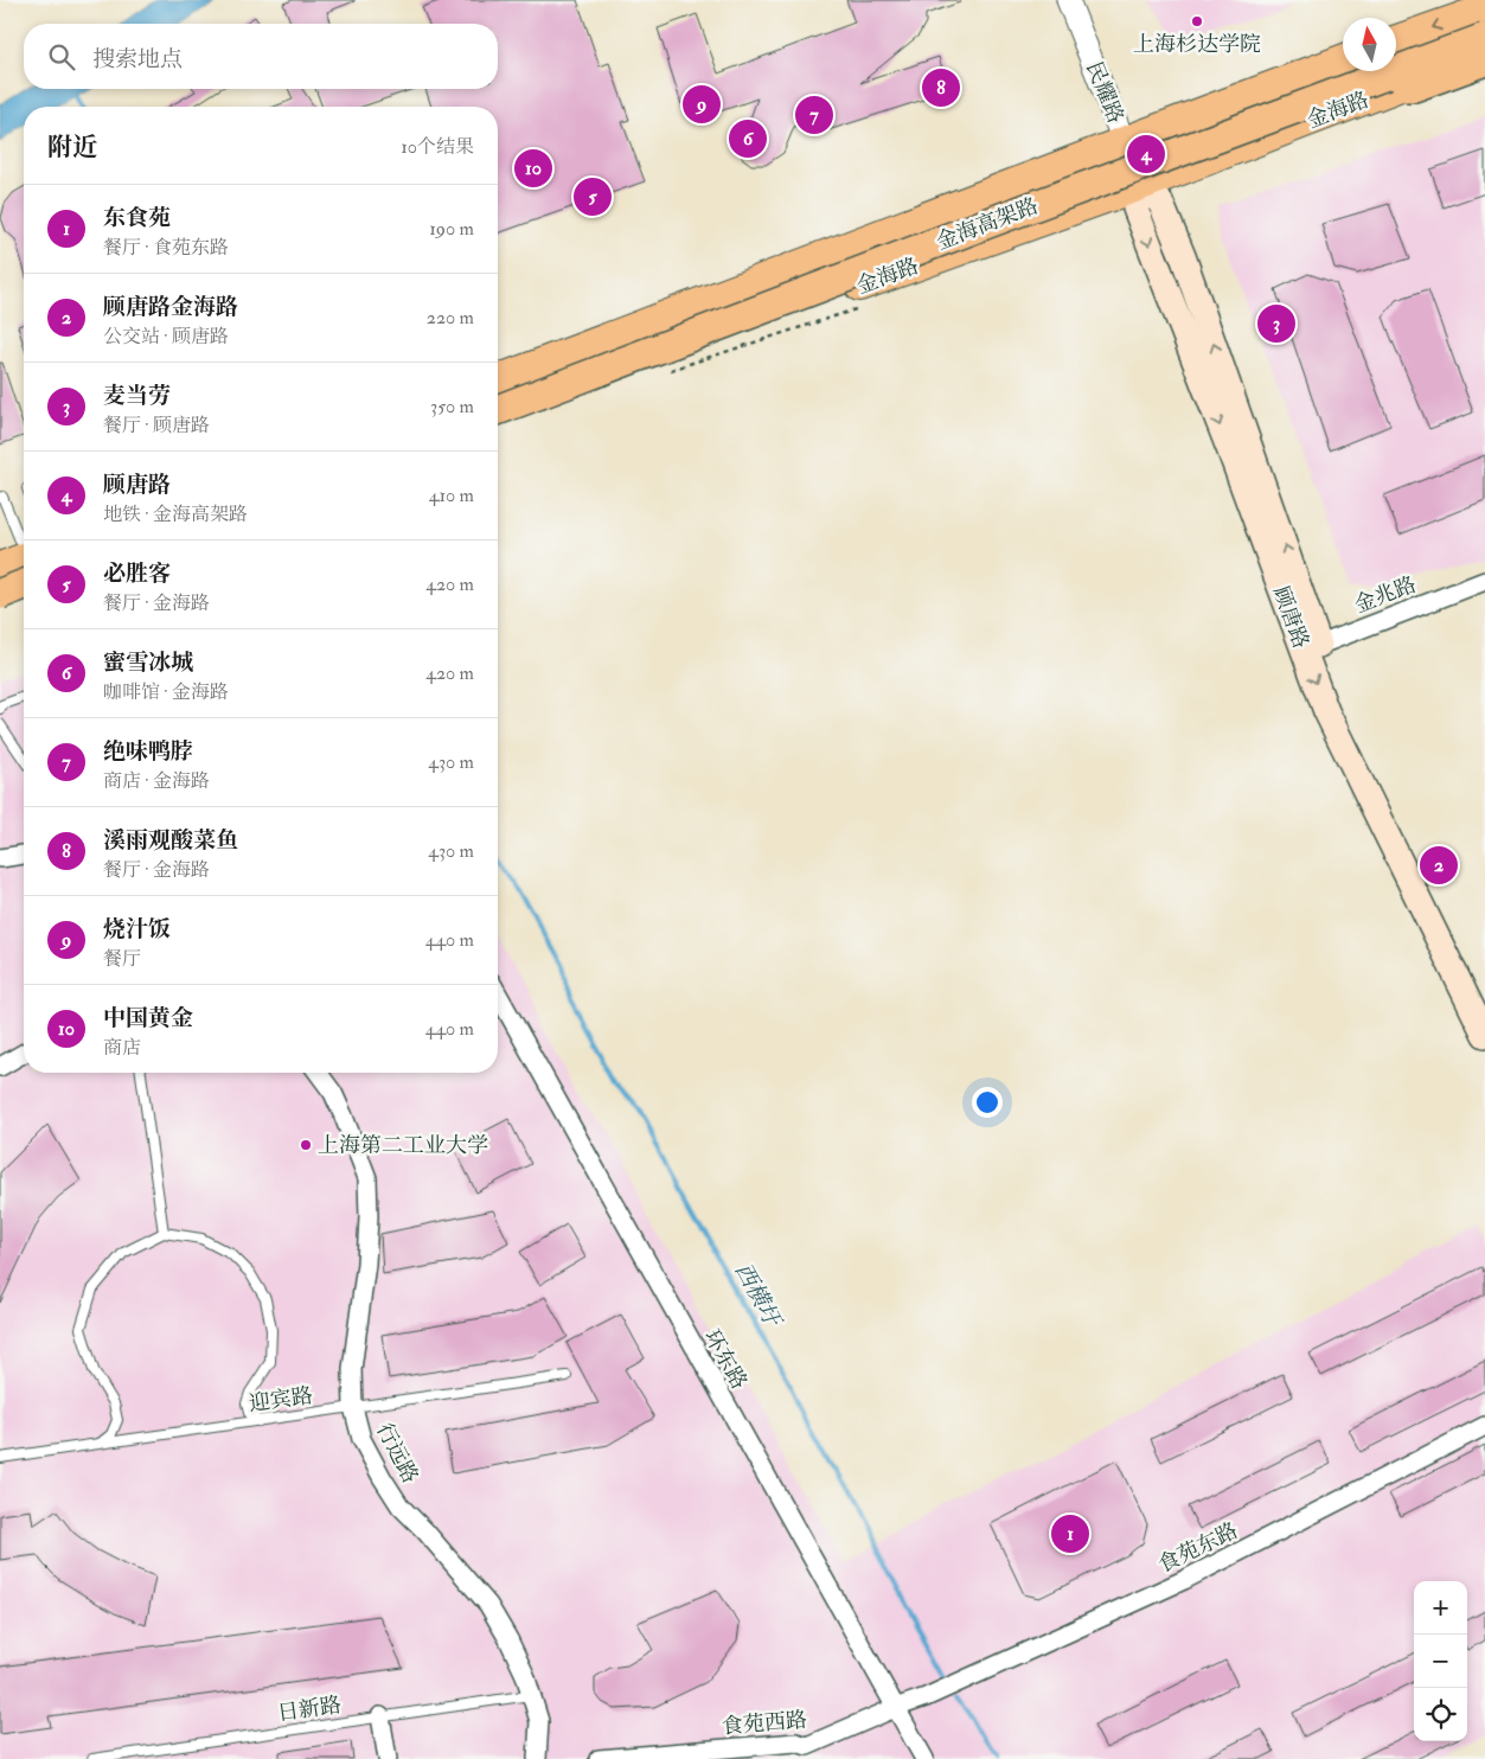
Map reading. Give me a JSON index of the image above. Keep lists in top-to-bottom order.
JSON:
{
  "streets": {
    "highway": ["金海高架路"],
    "main road": ["民耀路", "金海路", "顾唐路"],
    "street": [
      "金兆路",
      "环东路",
      "行远路",
      "食苑东路",
      "食苑西路"
    ],
    "lane": ["迎宾路", "日新路"]
  },
  "crossings": [
    ["民耀路", "金海路"],
    ["民耀路", "顾唐路"],
    ["金海路", "顾唐路"],
    ["金兆路", "顾唐路"],
    ["环东路", "食苑西路"],
    ["迎宾路", "行远路"],
    ["行远路", "日新路"],
    ["食苑东路", "食苑西路"]
  ],
  "water": ["西横圩"],
  "places": ["上海杉达学院", "上海第二工业大学"],
  "north": "top",
  "page": {
    "search": "搜索地点",
    "pins": [
      "8",
      "9",
      "7",
      "6",
      "4",
      "10",
      "5",
      "3",
      "2",
      "1"
    ],
    "heading": ["附近", "10个结果"],
    "list": [
      {
        "mark": "1",
        "name": "东食苑",
        "note": "餐厅 · 食苑东路",
        "value": "190 m"
      },
      {
        "mark": "2",
        "name": "顾唐路金海路",
        "note": "公交站 · 顾唐路",
        "value": "220 m"
      },
      {
        "mark": "3",
        "name": "麦当劳",
        "note": "餐厅 · 顾唐路",
        "value": "350 m"
      },
      {
        "mark": "4",
        "name": "顾唐路",
        "note": "地铁 · 金海高架路",
        "value": "410 m"
      },
      {
        "mark": "5",
        "name": "必胜客",
        "note": "餐厅 · 金海路",
        "value": "420 m"
      },
      {
        "mark": "6",
        "name": "蜜雪冰城",
        "note": "咖啡馆 · 金海路",
        "value": "420 m"
      },
      {
        "mark": "7",
        "name": "绝味鸭脖",
        "note": "商店 · 金海路",
        "value": "430 m"
      },
      {
        "mark": "8",
        "name": "溪雨观酸菜鱼",
        "note": "餐厅 · 金海路",
        "value": "430 m"
      },
      {
        "mark": "9",
        "name": "烧汁饭",
        "note": "餐厅",
        "value": "440 m"
      },
      {
        "mark": "10",
        "name": "中国黄金",
        "note": "商店",
        "value": "440 m"
      }
    ],
    "map_buttons": ["+", "−"]
  }
}
